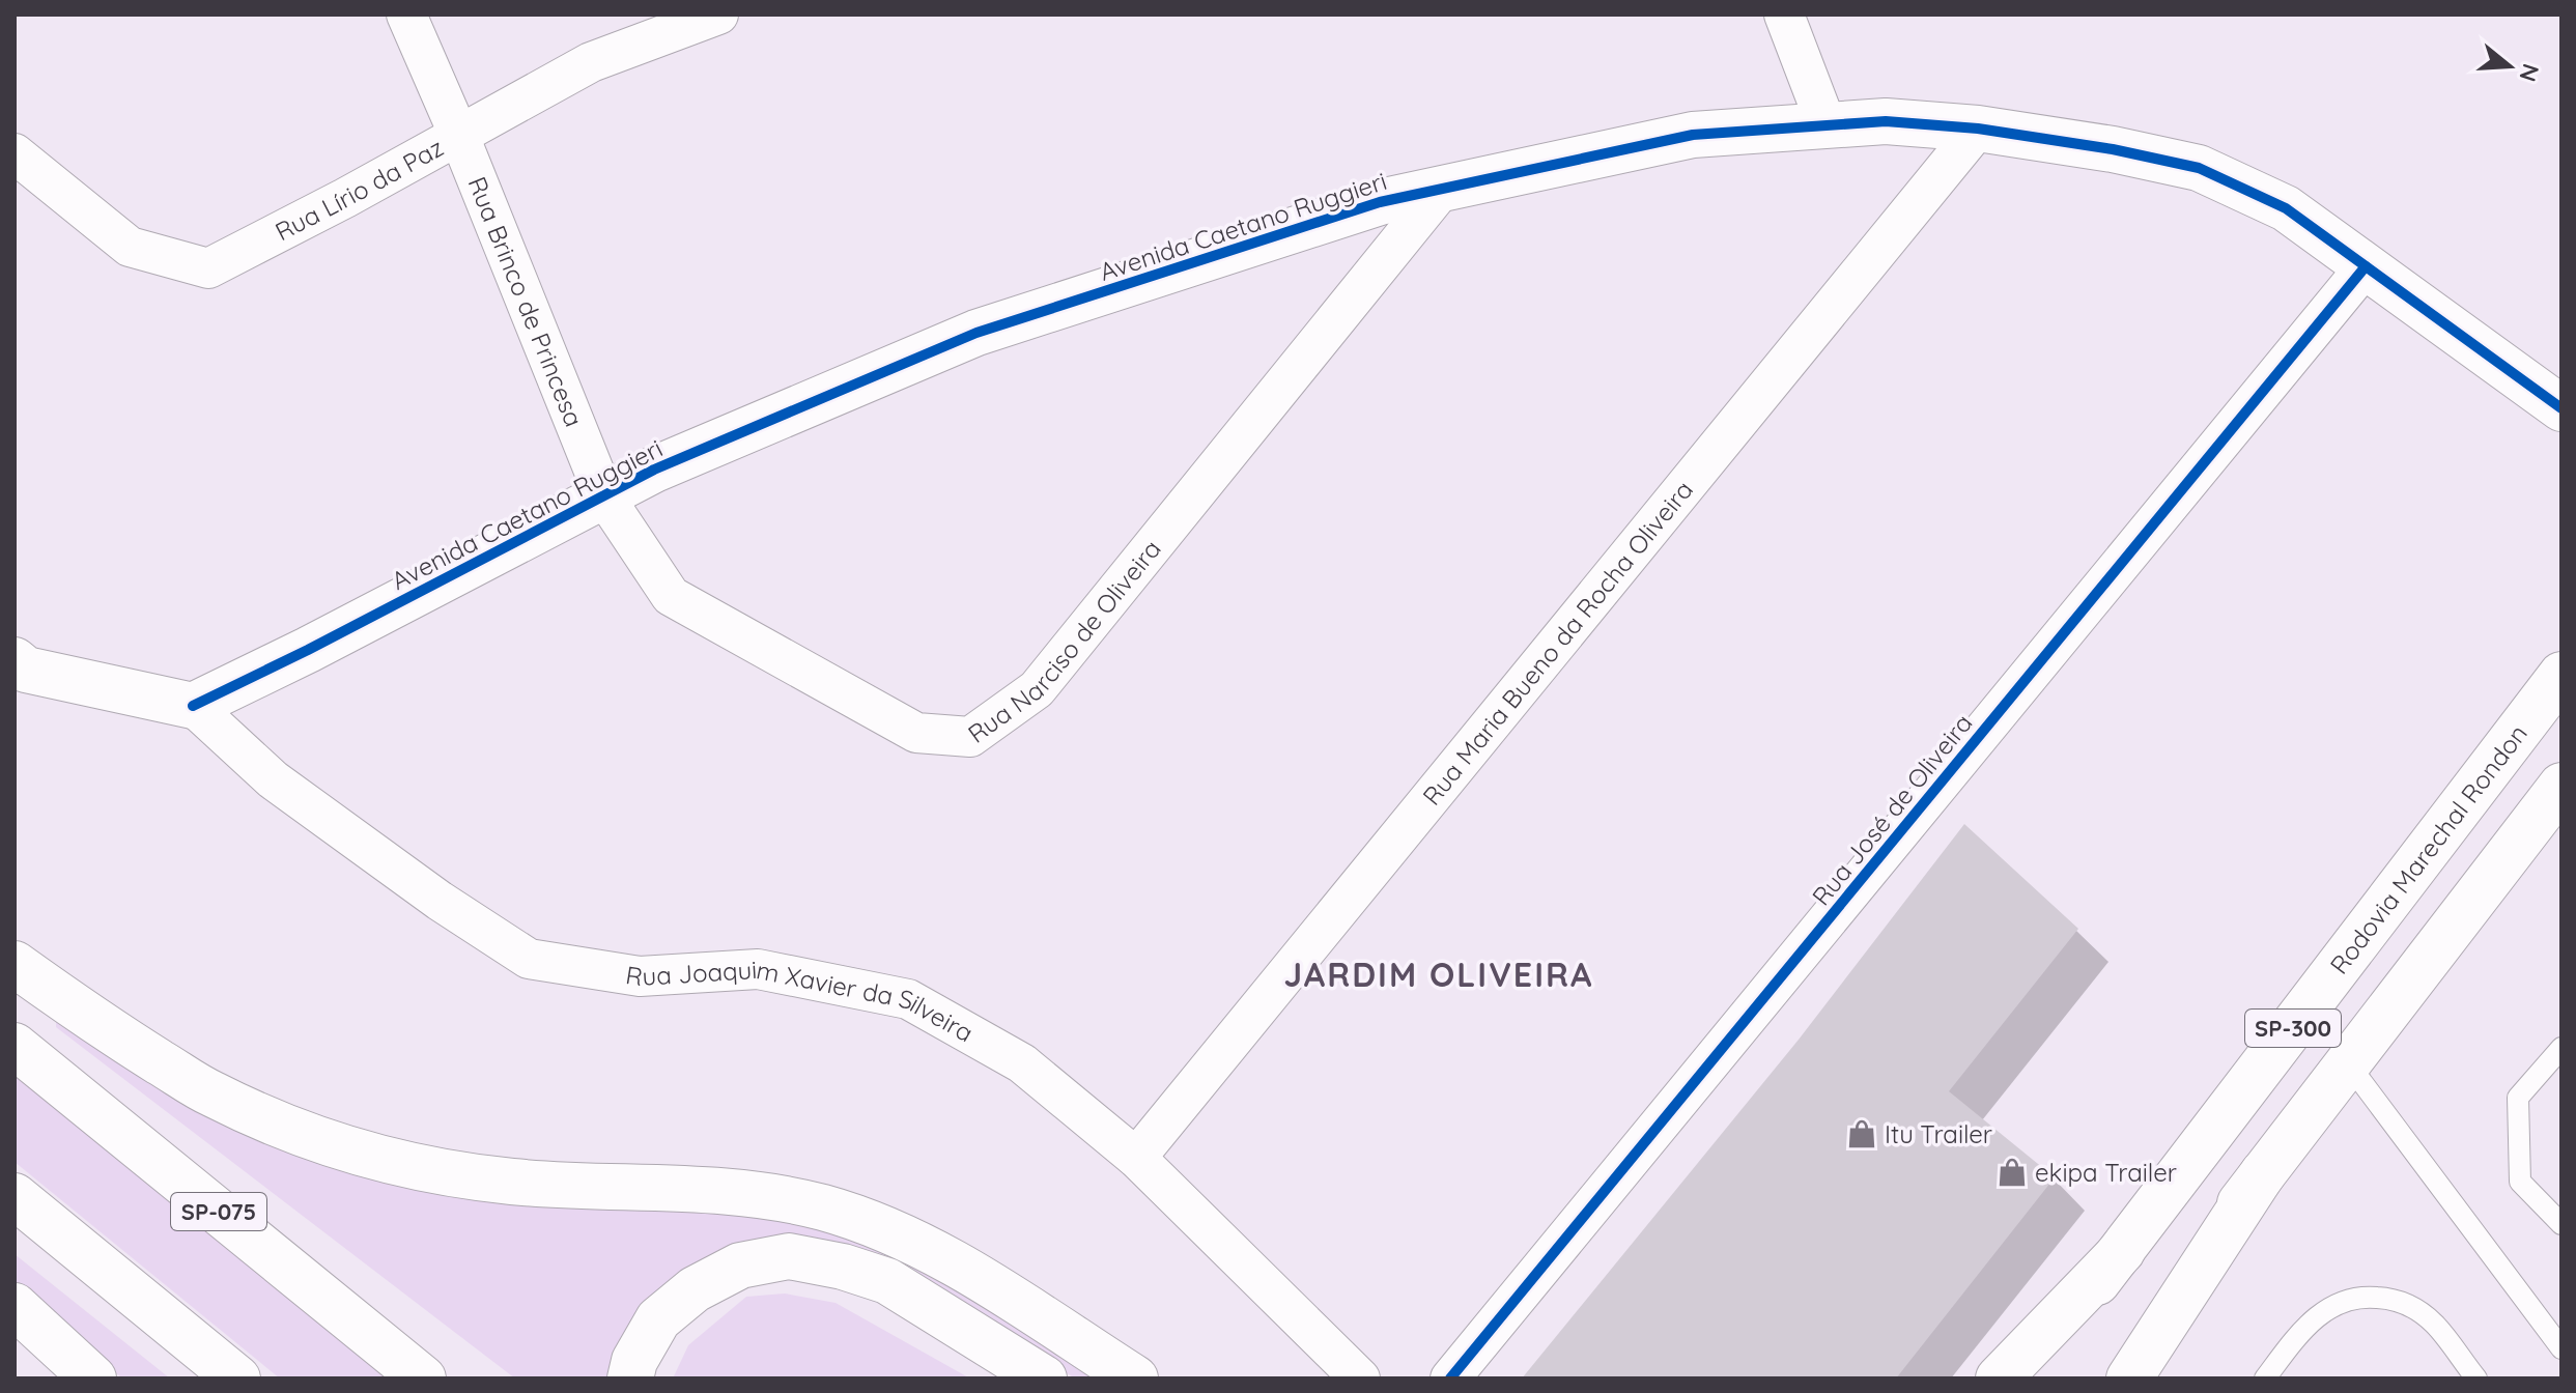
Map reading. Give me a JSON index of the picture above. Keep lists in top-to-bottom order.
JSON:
{
  "streets": {
    "main road": [
      "Avenida Caetano Ruggieri",
      "Rodovia Marechal Rondon",
      "SP-300",
      "SP-075"
    ],
    "street": [
      "Rua Lírio da Paz",
      "Rua Brinco de Princesa",
      "Rua Narciso de Oliveira",
      "Rua Maria Bueno da Rocha Oliveira",
      "Rua José de Oliveira",
      "Rua Joaquim Xavier da Silveira"
    ]
  },
  "crossings": [
    ["Rua Lírio da Paz", "Rua Brinco de Princesa"],
    ["Avenida Caetano Ruggieri", "Rua Brinco de Princesa"],
    ["Avenida Caetano Ruggieri", "Rua Narciso de Oliveira"],
    ["Avenida Caetano Ruggieri", "Rua Maria Bueno da Rocha Oliveira"],
    ["Avenida Caetano Ruggieri", "Rua José de Oliveira"],
    ["Avenida Caetano Ruggieri", "Rua Joaquim Xavier da Silveira"],
    ["Rua Brinco de Princesa", "Rua Narciso de Oliveira"],
    ["Rua Maria Bueno da Rocha Oliveira", "Rua Joaquim Xavier da Silveira"]
  ],
  "districts": ["JARDIM OLIVEIRA"],
  "places": {
    "shop": ["Itu Trailer", "ekipa Trailer"]
  },
  "north": "right"
}
